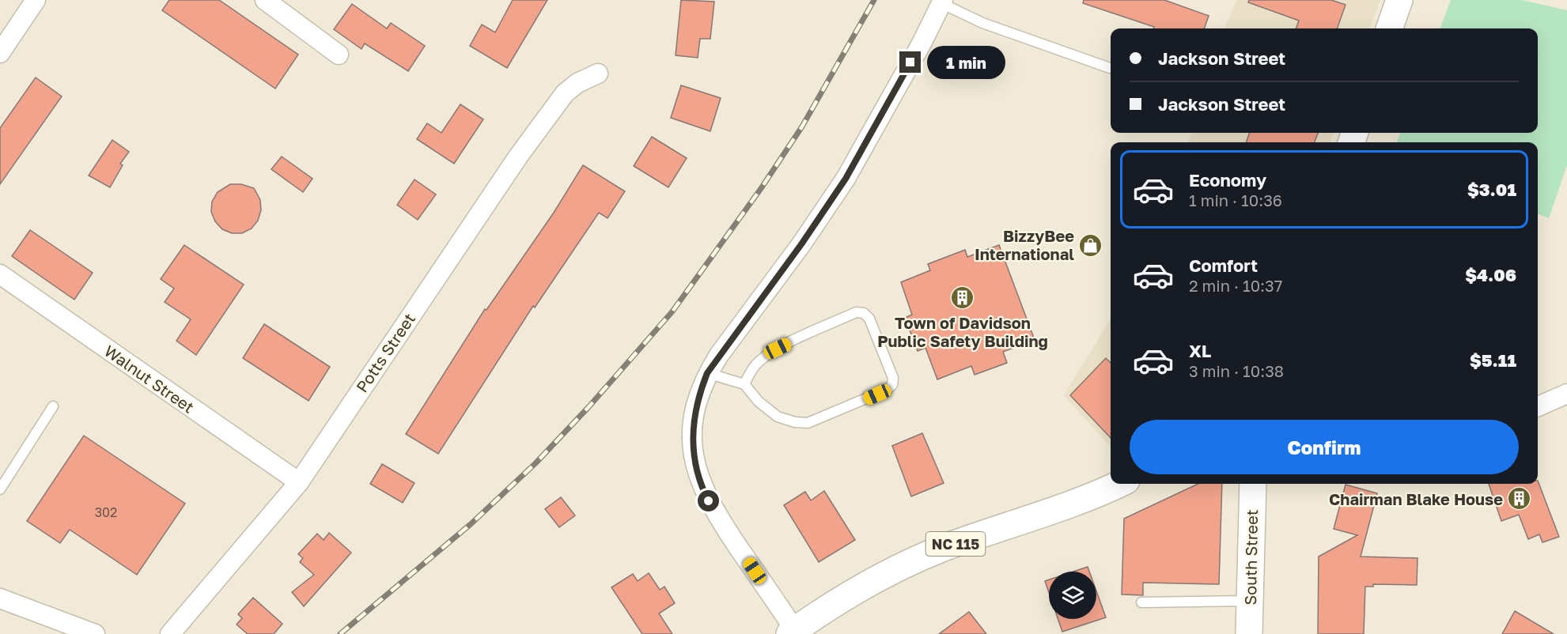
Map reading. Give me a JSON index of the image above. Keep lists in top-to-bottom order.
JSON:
{
  "streets": {
    "main road": ["NC 115", "South Street"],
    "street": ["Potts Street", "Walnut Street"]
  },
  "crossings": [
    ["Potts Street", "Walnut Street"]
  ],
  "places": {
    "shop": ["BizzyBee International"],
    "building": ["Town of Davidson Public Safety Building", "Chairman Blake House"]
  },
  "house_numbers": ["302"],
  "page": {
    "banner": ["Jackson Street", "Jackson Street"],
    "bubble": "1 min",
    "list": [
      {
        "name": "Economy",
        "note": "1 min · 10:36",
        "value": "$3.01"
      },
      {
        "name": "Comfort",
        "note": "2 min · 10:37",
        "value": "$4.06"
      },
      {
        "name": "XL",
        "note": "3 min · 10:38",
        "value": "$5.11"
      }
    ],
    "buttons": "Confirm"
  }
}
